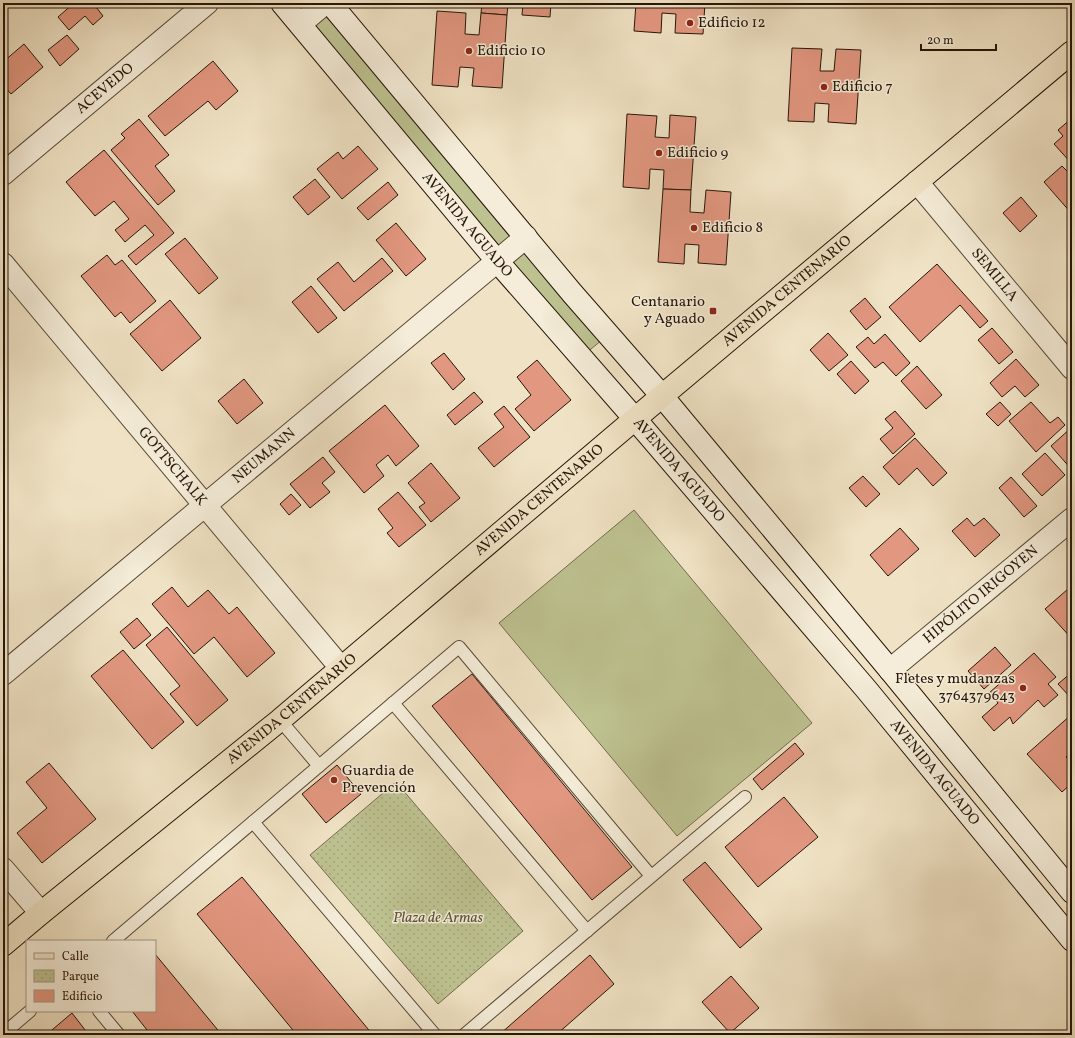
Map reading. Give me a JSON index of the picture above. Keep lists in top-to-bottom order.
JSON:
{
  "streets": {
    "main road": [
      "ACEVEDO",
      "AVENIDA AGUADO",
      "SEMILLA",
      "AVENIDA CENTENARIO",
      "NEUMANN",
      "GOTTSCHALK",
      "HIPÓLITO IRIGOYEN"
    ]
  },
  "crossings": [
    ["AVENIDA AGUADO", "AVENIDA CENTENARIO"],
    ["AVENIDA AGUADO", "NEUMANN"],
    ["AVENIDA AGUADO", "HIPÓLITO IRIGOYEN"],
    ["SEMILLA", "AVENIDA CENTENARIO"],
    ["AVENIDA CENTENARIO", "GOTTSCHALK"],
    ["NEUMANN", "GOTTSCHALK"]
  ],
  "parks": ["Plaza de Armas"],
  "places": {
    "other": [
      "Edificio 12",
      "Edificio 10",
      "Edificio 7",
      "Edificio 9",
      "Edificio 8",
      "Fletes y mudanzas 3764379643",
      "Guardia de Prevención"
    ],
    "transit": ["Centanario y Aguado"]
  },
  "legend": ["Calle", "Parque", "Edificio"],
  "scale_bar": "20 m"
}
